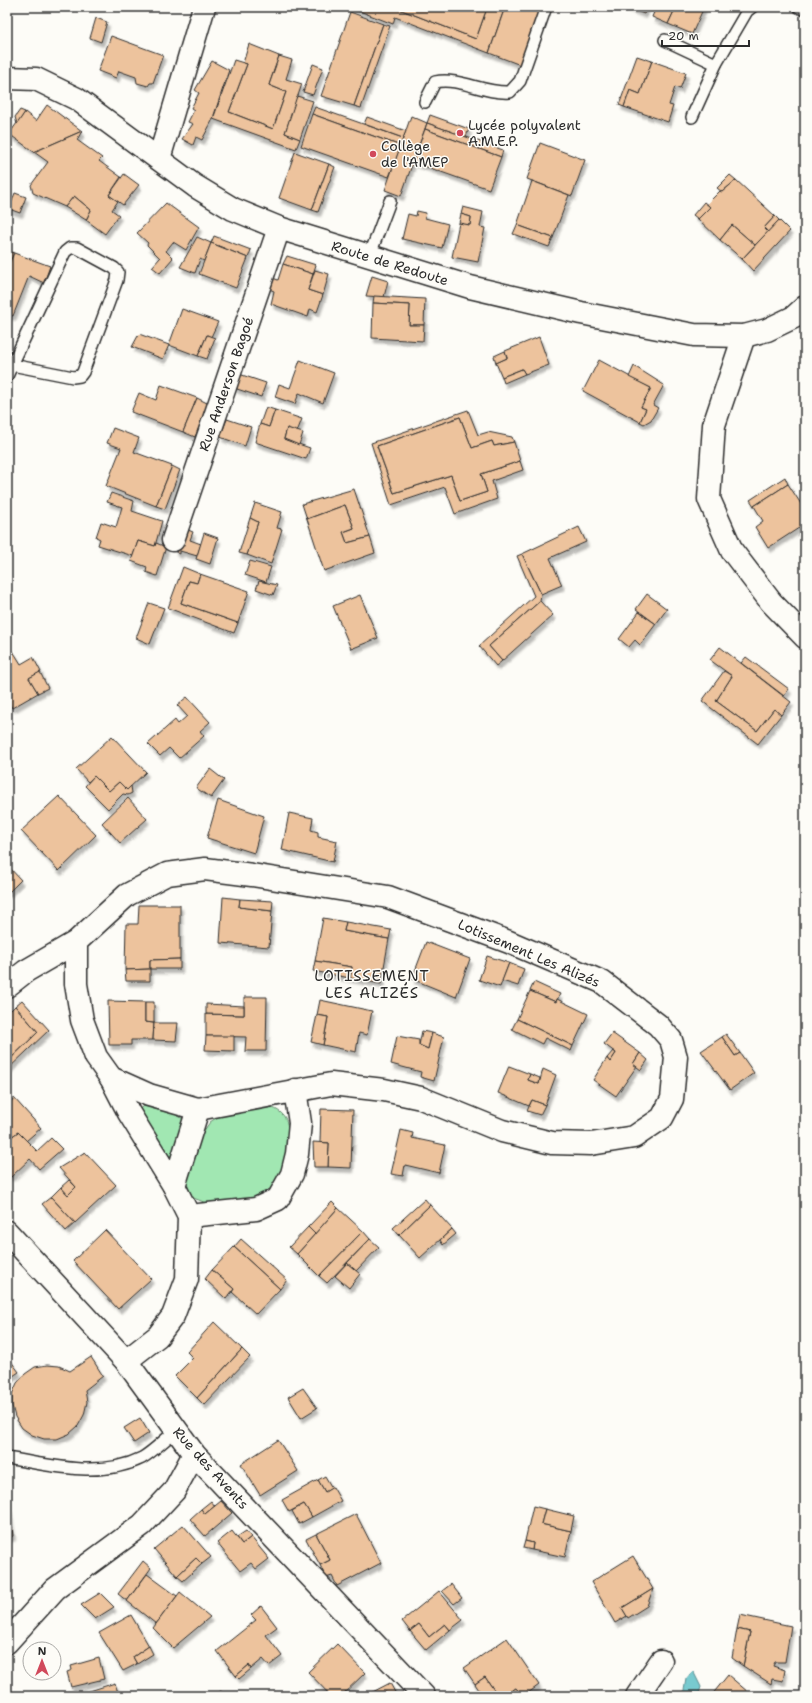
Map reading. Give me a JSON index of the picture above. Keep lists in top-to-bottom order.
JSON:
{
  "streets": {
    "street": [
      "Route de Redoute",
      "Rue Anderson Bagoé",
      "Lotissement Les Alizés",
      "Rue des Avents"
    ]
  },
  "crossings": [
    ["Route de Redoute", "Rue Anderson Bagoé"],
    ["Lotissement Les Alizés", "Rue des Avents"]
  ],
  "districts": ["LOTISSEMENT LES ALIZÉS"],
  "places": ["Lycée polyvalent A.M.E.P.", "Collège de l'AMEP"],
  "scale_bar": "20 m",
  "north": "top"
}
